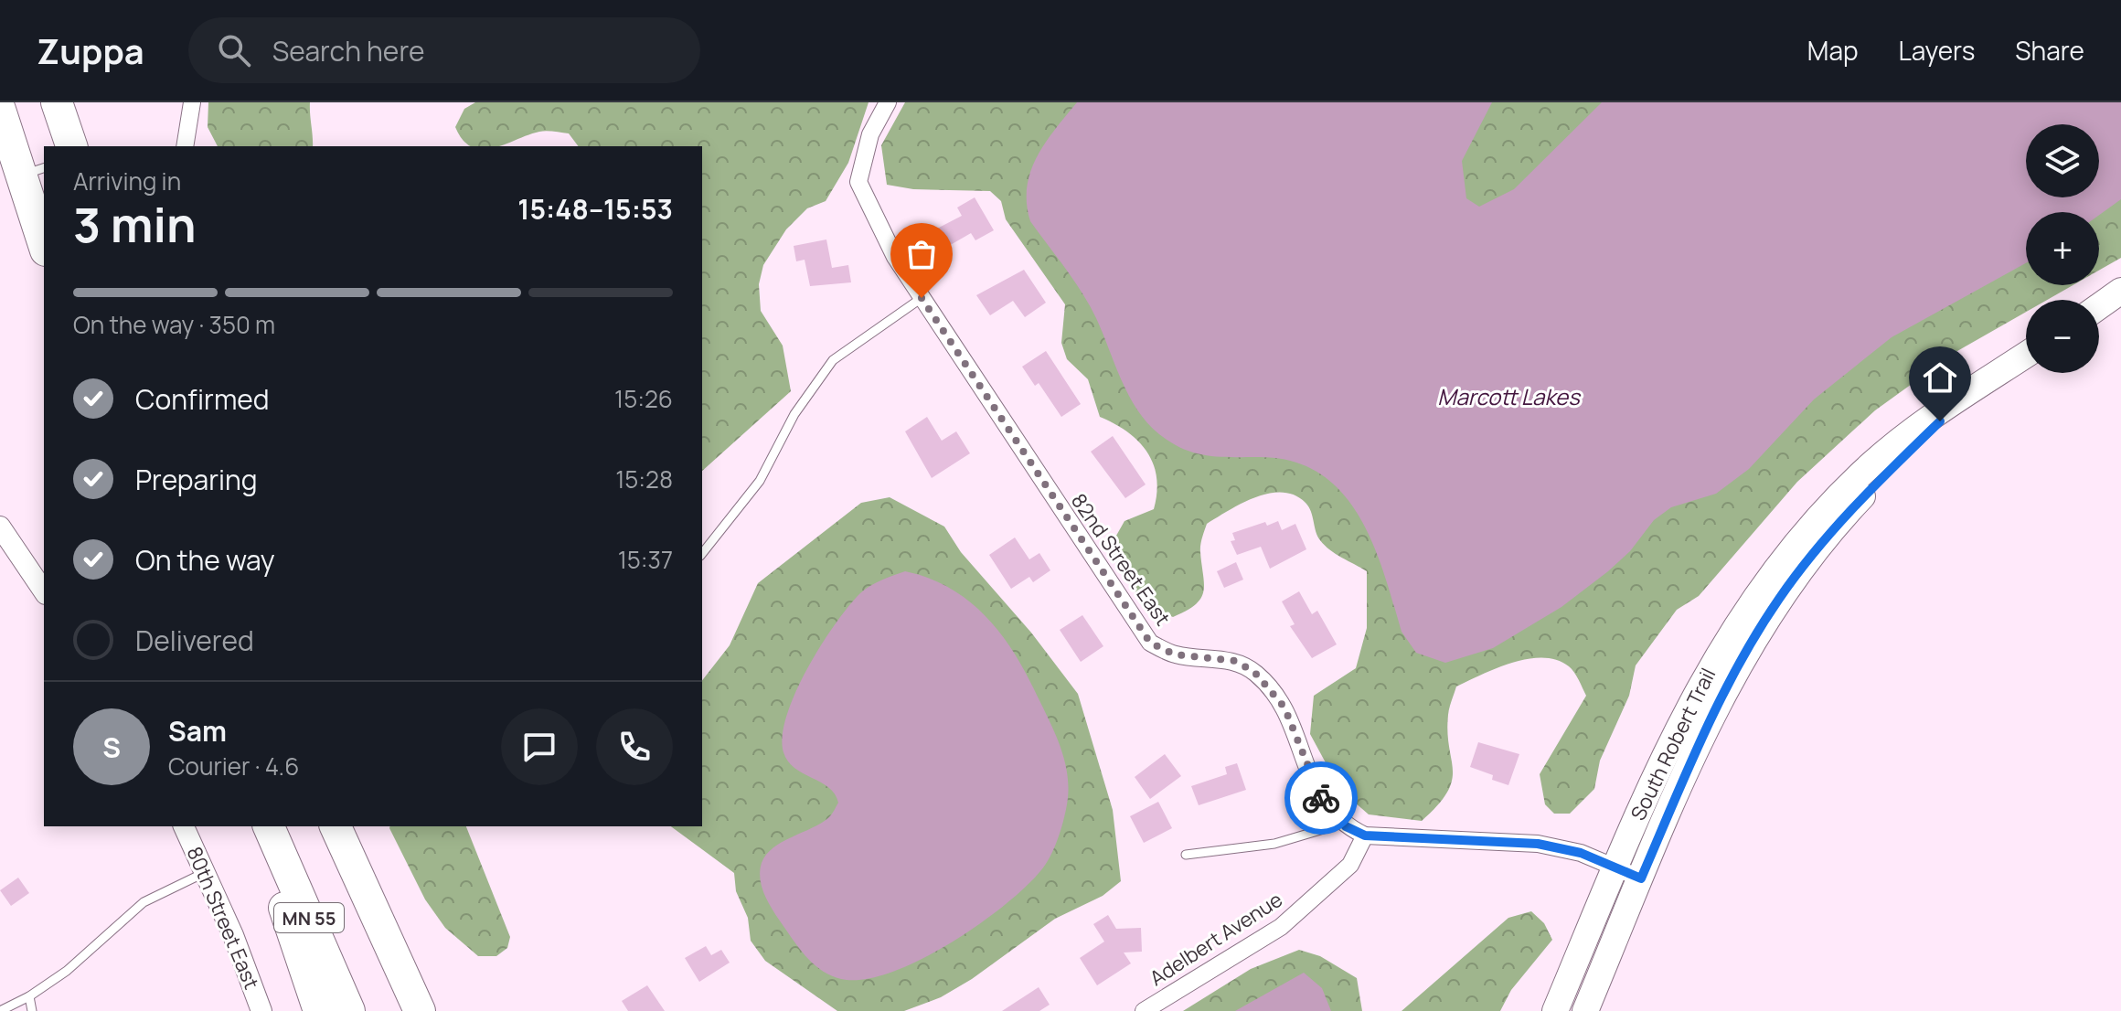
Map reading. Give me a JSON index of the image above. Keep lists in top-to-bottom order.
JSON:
{
  "streets": {
    "highway": ["MN 55"],
    "main road": ["South Robert Trail"],
    "street": ["82nd Street East", "80th Street East", "Adelbert Avenue"]
  },
  "crossings": [
    ["82nd Street East", "South Robert Trail"],
    ["82nd Street East", "Adelbert Avenue"]
  ],
  "water": ["Marcott Lakes"],
  "page": {
    "header": "Zuppa",
    "search": "Search here",
    "nav": ["Map", "Layers", "Share"],
    "map_buttons": ["+", "−"],
    "heading": ["3 min", "Arriving in", "15:48–15:53"],
    "panel": ["Sam", "Courier · 4.6"],
    "bar": "On the way · 350 m",
    "list": [
      ["Confirmed", "15:26"],
      ["Preparing", "15:28"],
      ["On the way", "15:37"],
      "Delivered"
    ],
    "round": "S"
  }
}
